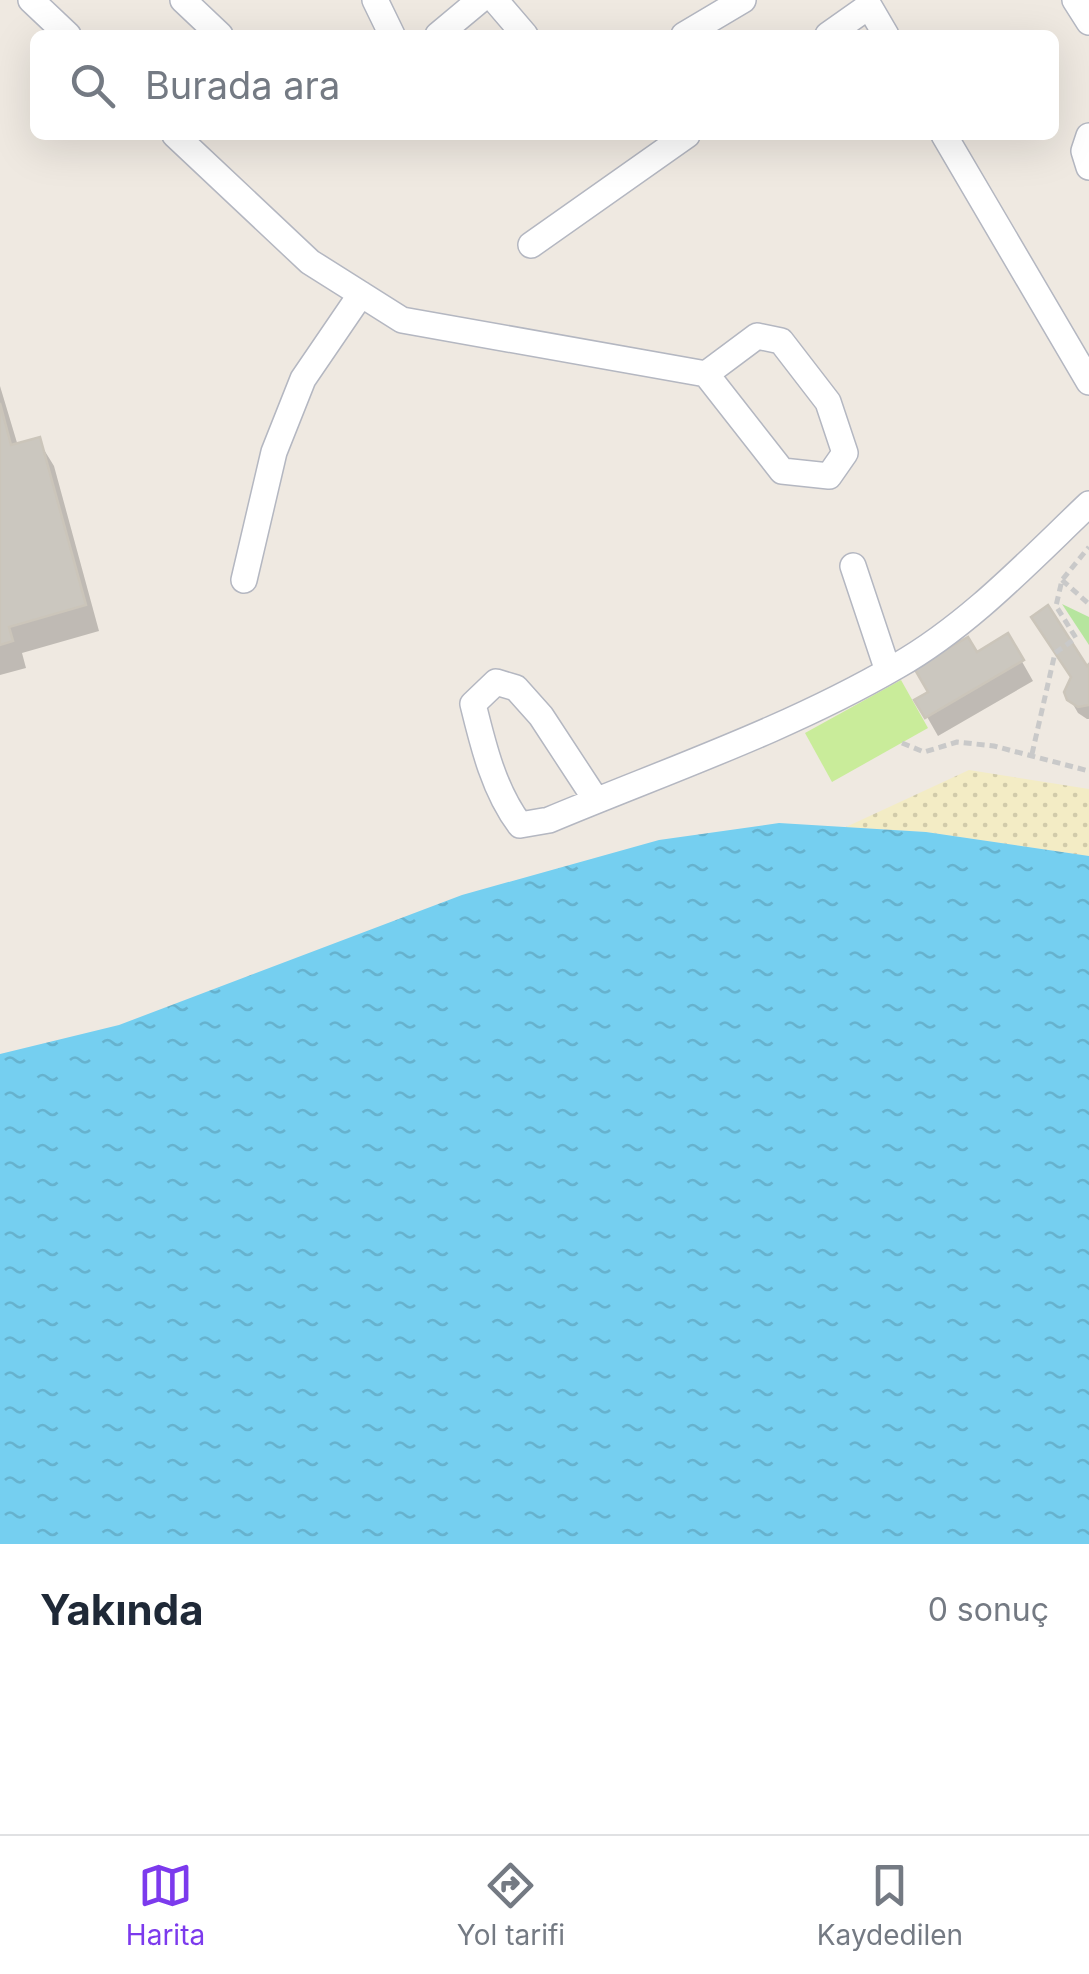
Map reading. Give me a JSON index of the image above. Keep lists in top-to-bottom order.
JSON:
{
  "page": {
    "search": "Burada ara",
    "heading": ["Yakında", "0 sonuç"],
    "nav": ["Harita", "Yol tarifi", "Kaydedilen"]
  }
}
